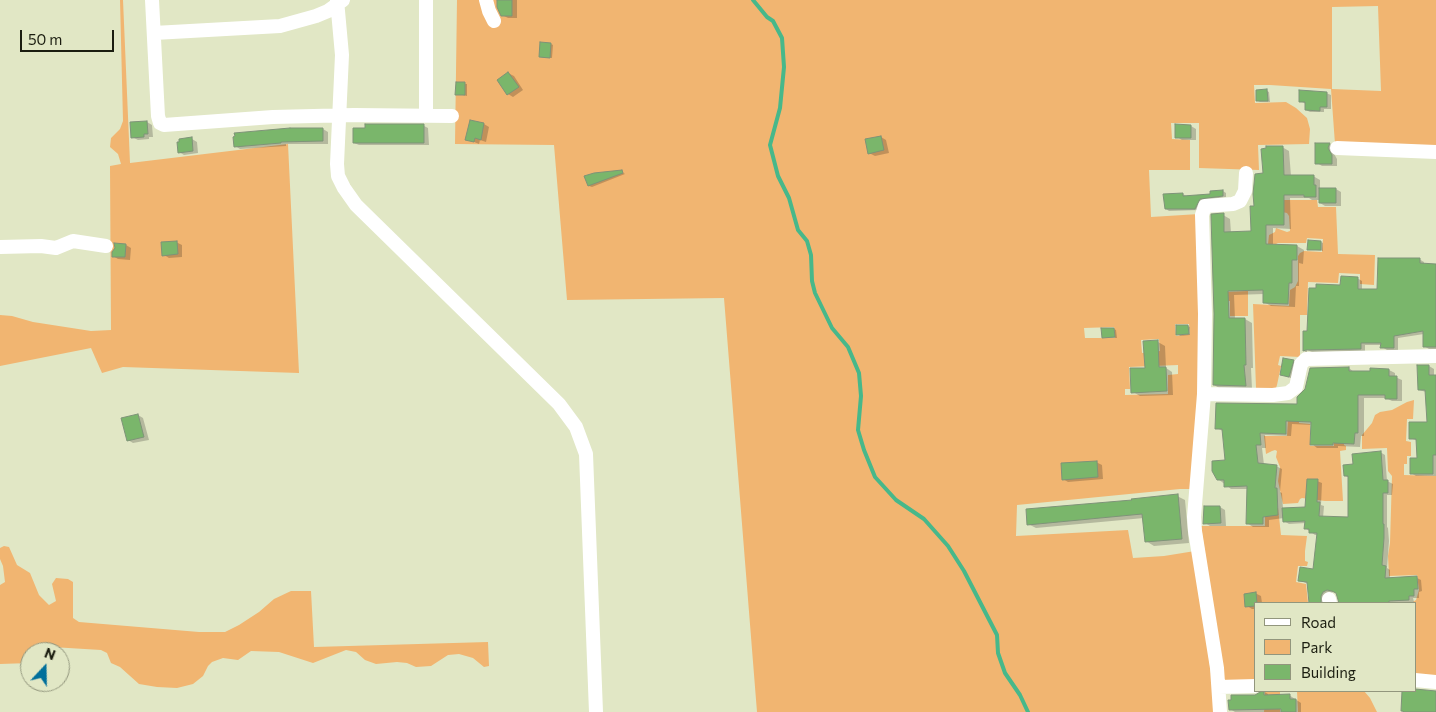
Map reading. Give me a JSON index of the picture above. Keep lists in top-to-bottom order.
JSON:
{
  "legend": ["Road", "Park", "Building"],
  "scale_bar": "50 m",
  "north": "top"
}
